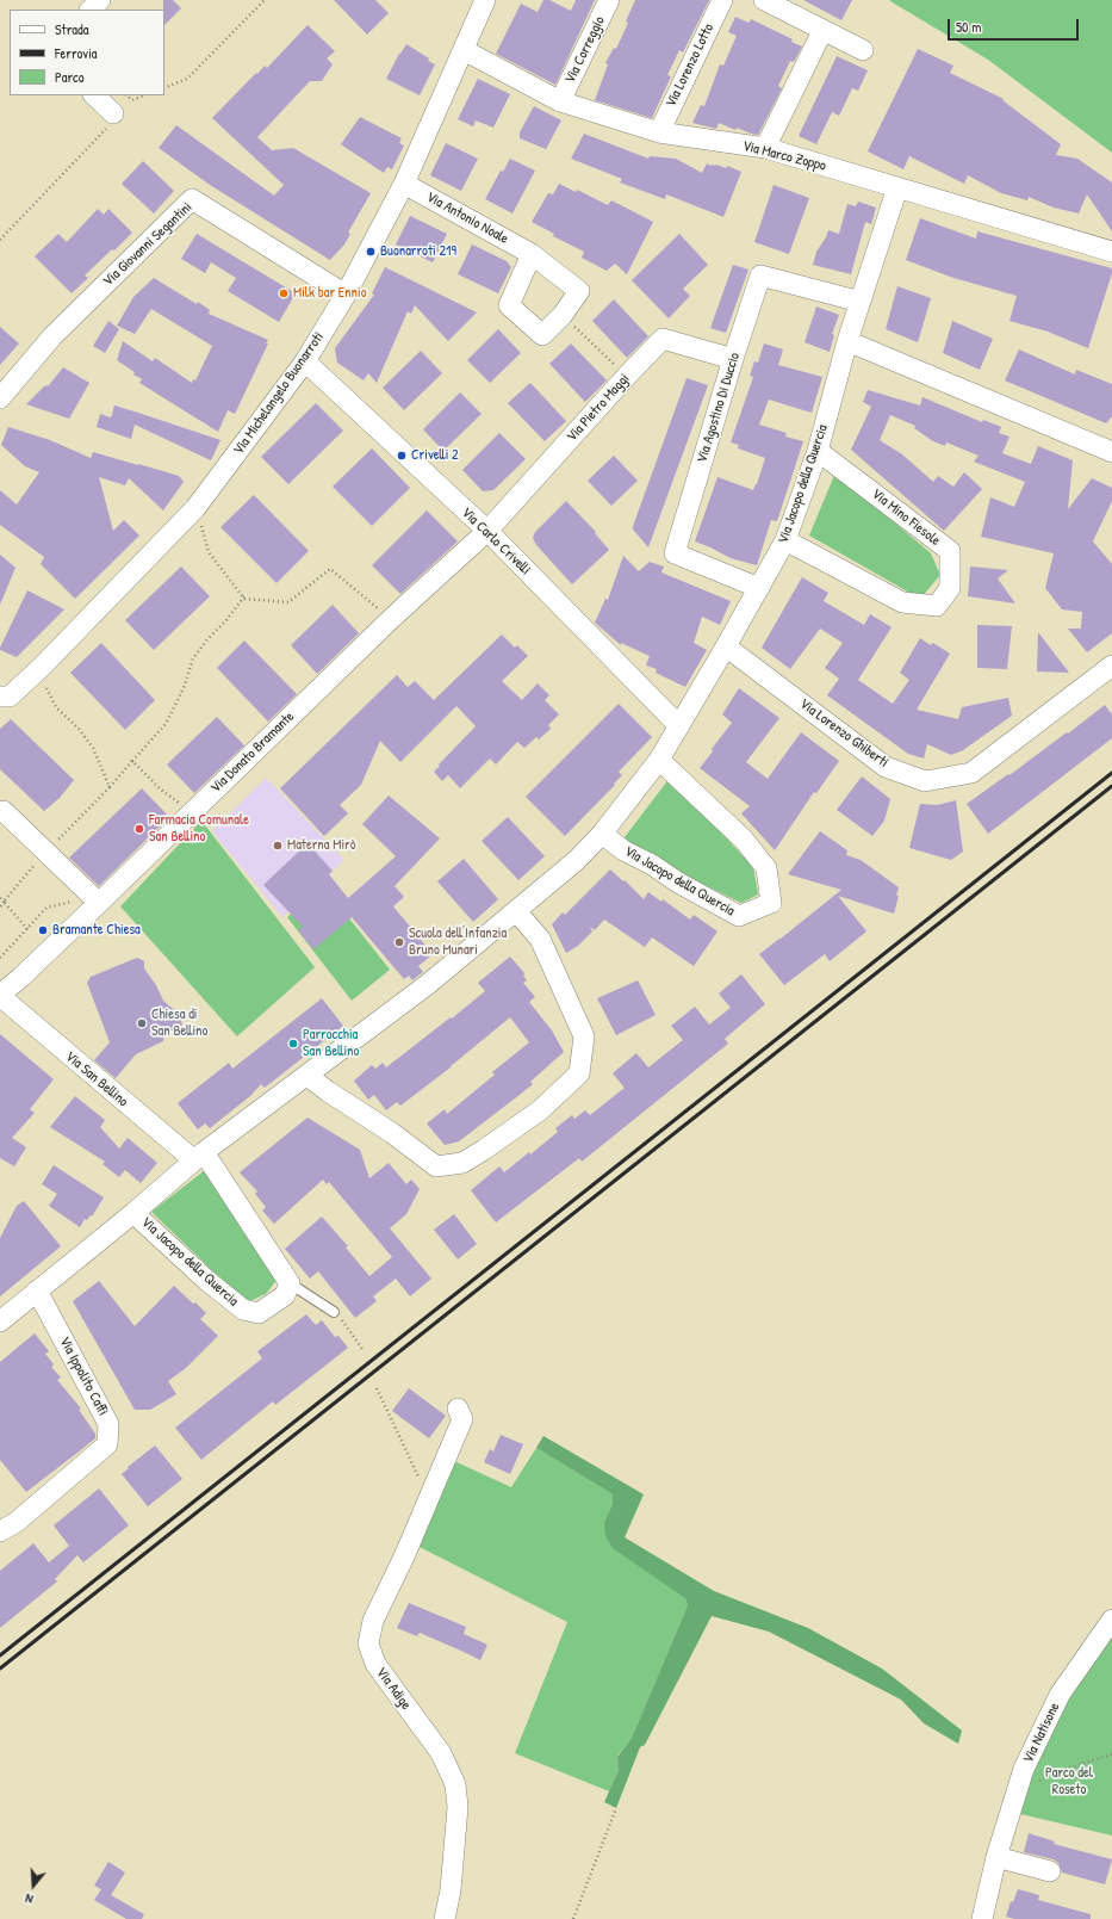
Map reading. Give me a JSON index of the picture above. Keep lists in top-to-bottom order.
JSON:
{
  "streets": {
    "street": [
      "Via Correggio",
      "Via Lorenzo Lotto",
      "Via Marco Zoppo",
      "Via Antonio Noale",
      "Via Giovanni Segantini",
      "Via Michelangelo Buonarroti",
      "Via Pietro Maggi",
      "Via Agostino Di Duccio",
      "Via Jacopo della Quercia",
      "Via Mino Fiesole",
      "Via Carlo Crivelli",
      "Via Lorenzo Ghiberti",
      "Via Donato Bramante",
      "Via San Bellino",
      "Via Ippolito Caffi",
      "Via Adige",
      "Via Natisone"
    ]
  },
  "crossings": [
    ["Via Correggio", "Via Marco Zoppo"],
    ["Via Lorenzo Lotto", "Via Marco Zoppo"],
    ["Via Marco Zoppo", "Via Michelangelo Buonarroti"],
    ["Via Marco Zoppo", "Via Jacopo della Quercia"],
    ["Via Antonio Noale", "Via Michelangelo Buonarroti"],
    ["Via Giovanni Segantini", "Via Michelangelo Buonarroti"],
    ["Via Michelangelo Buonarroti", "Via Carlo Crivelli"],
    ["Via Pietro Maggi", "Via Agostino Di Duccio"],
    ["Via Pietro Maggi", "Via Carlo Crivelli"],
    ["Via Pietro Maggi", "Via Donato Bramante"],
    ["Via Agostino Di Duccio", "Via Jacopo della Quercia"],
    ["Via Jacopo della Quercia", "Via Mino Fiesole"],
    ["Via Jacopo della Quercia", "Via Carlo Crivelli"],
    ["Via Jacopo della Quercia", "Via Lorenzo Ghiberti"],
    ["Via Jacopo della Quercia", "Via San Bellino"],
    ["Via Jacopo della Quercia", "Via Ippolito Caffi"],
    ["Via Carlo Crivelli", "Via Donato Bramante"],
    ["Via Donato Bramante", "Via San Bellino"]
  ],
  "parks": ["Parco del Roseto"],
  "places": [
    "Buonarroti 219",
    "Milk bar Ennio",
    "Crivelli 2",
    "Farmacia Comunale San Bellino",
    "Materna Mirò",
    "Bramante Chiesa",
    "Scuola dell'Infanzia Bruno Munari",
    "Chiesa di San Bellino",
    "Parrocchia San Bellino"
  ],
  "legend": ["Strada", "Ferrovia", "Parco"],
  "scale_bar": "50 m",
  "north": "bottom"
}
